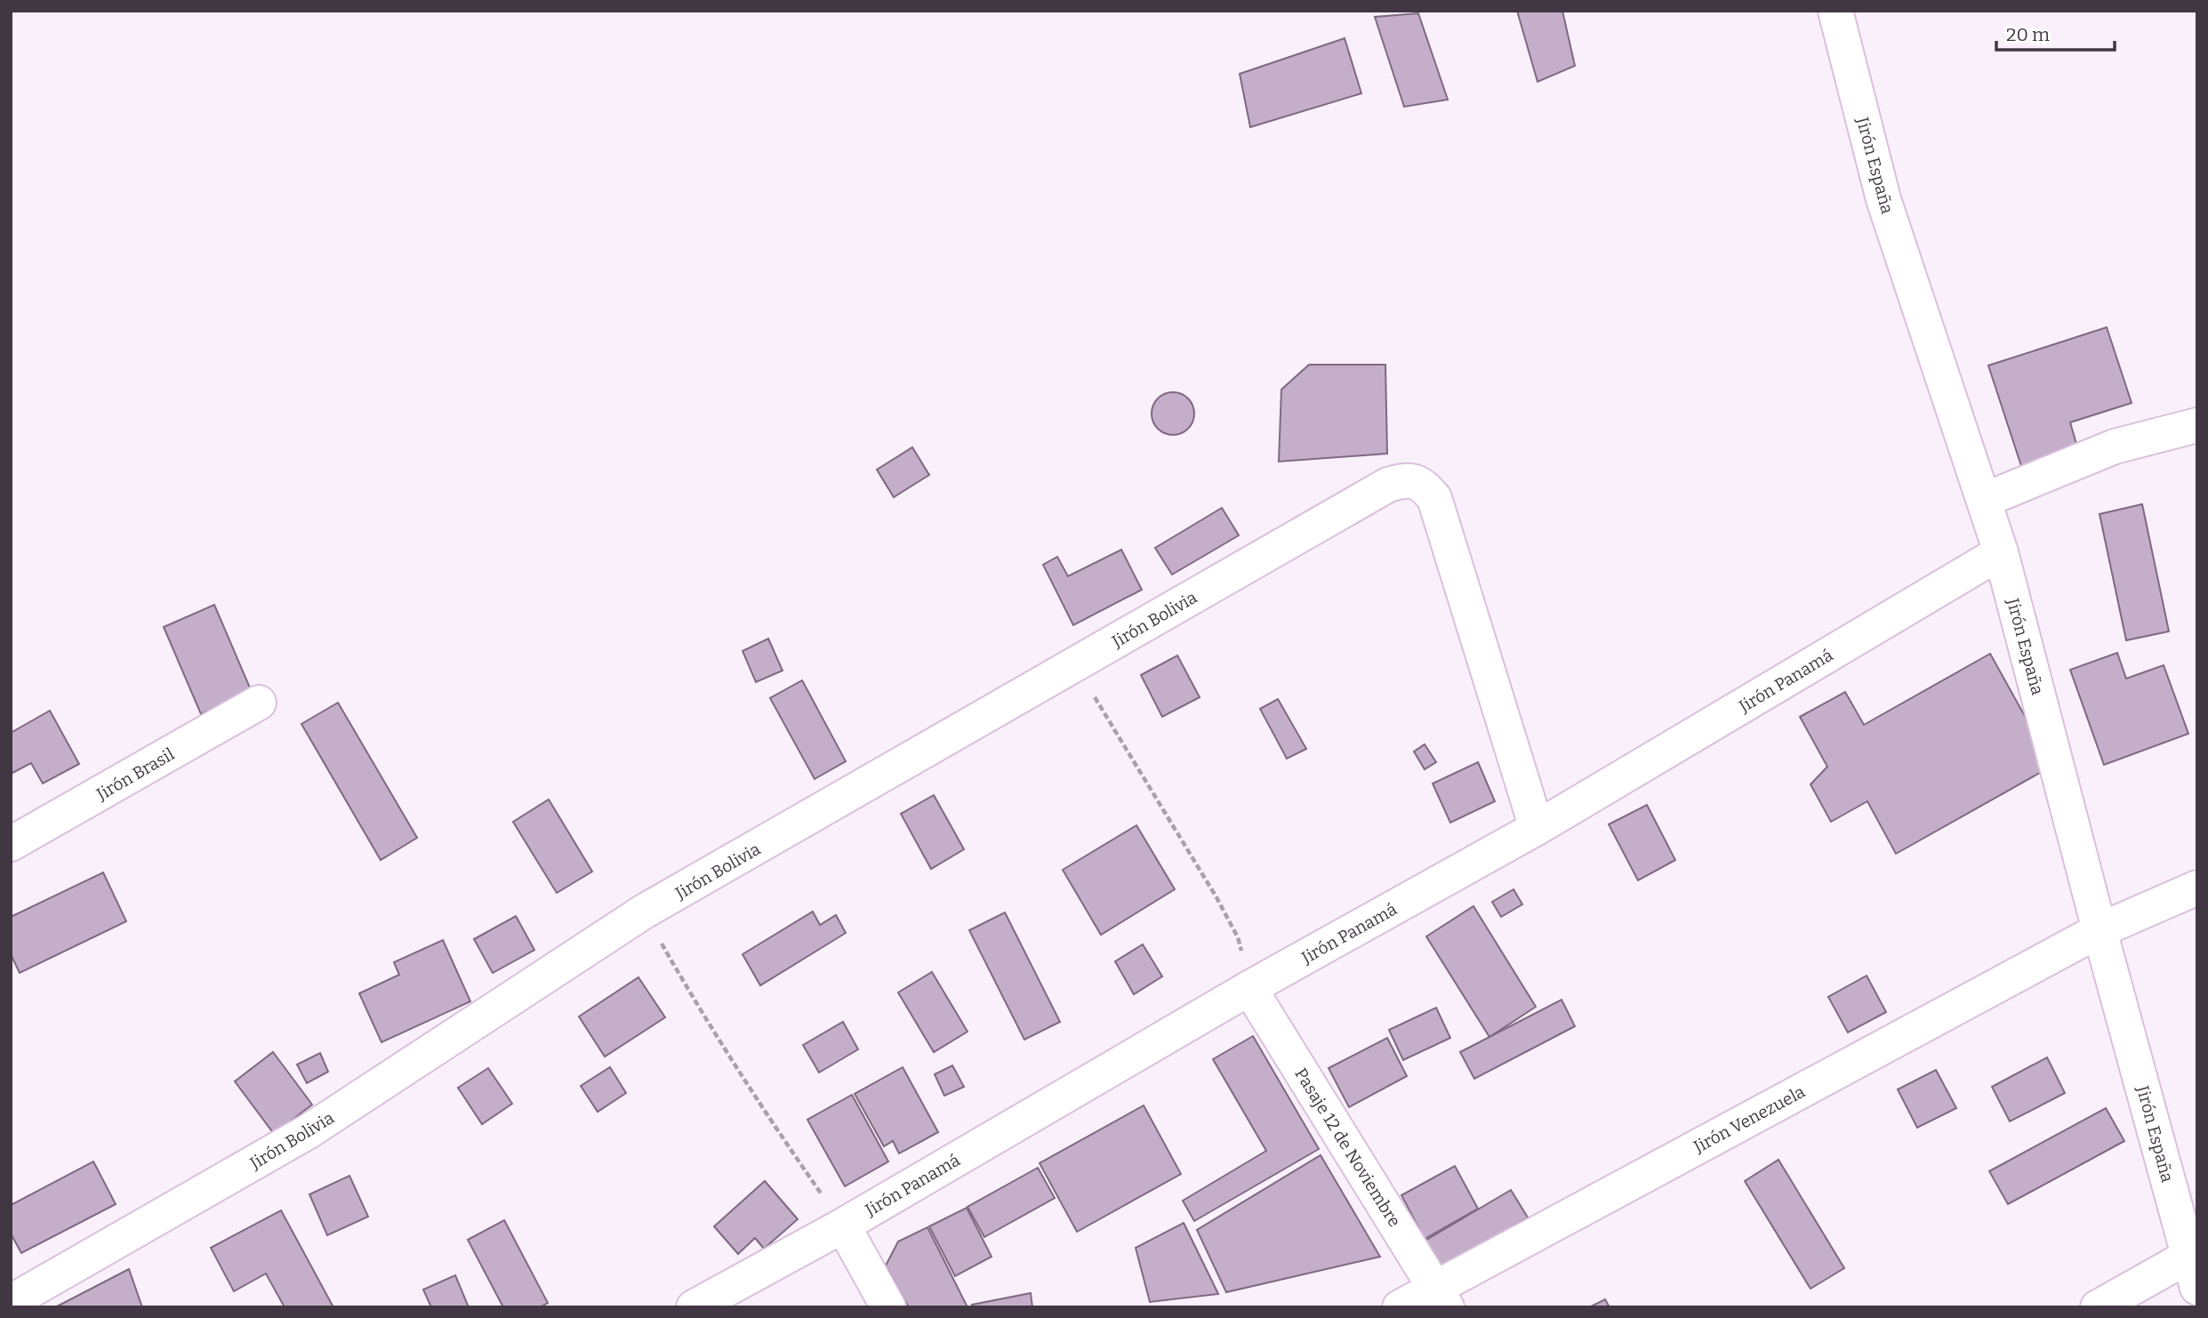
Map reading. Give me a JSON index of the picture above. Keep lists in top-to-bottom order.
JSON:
{
  "streets": {
    "street": [
      "Jirón España",
      "Jirón Bolivia",
      "Jirón Panamá",
      "Jirón Brasil",
      "Jirón Venezuela",
      "Pasaje 12 de Noviembre"
    ]
  },
  "crossings": [
    ["Jirón España", "Jirón Panamá"],
    ["Jirón España", "Jirón Venezuela"],
    ["Jirón Bolivia", "Jirón Panamá"],
    ["Jirón Panamá", "Pasaje 12 de Noviembre"],
    ["Jirón Venezuela", "Pasaje 12 de Noviembre"]
  ],
  "scale_bar": "20 m"
}
